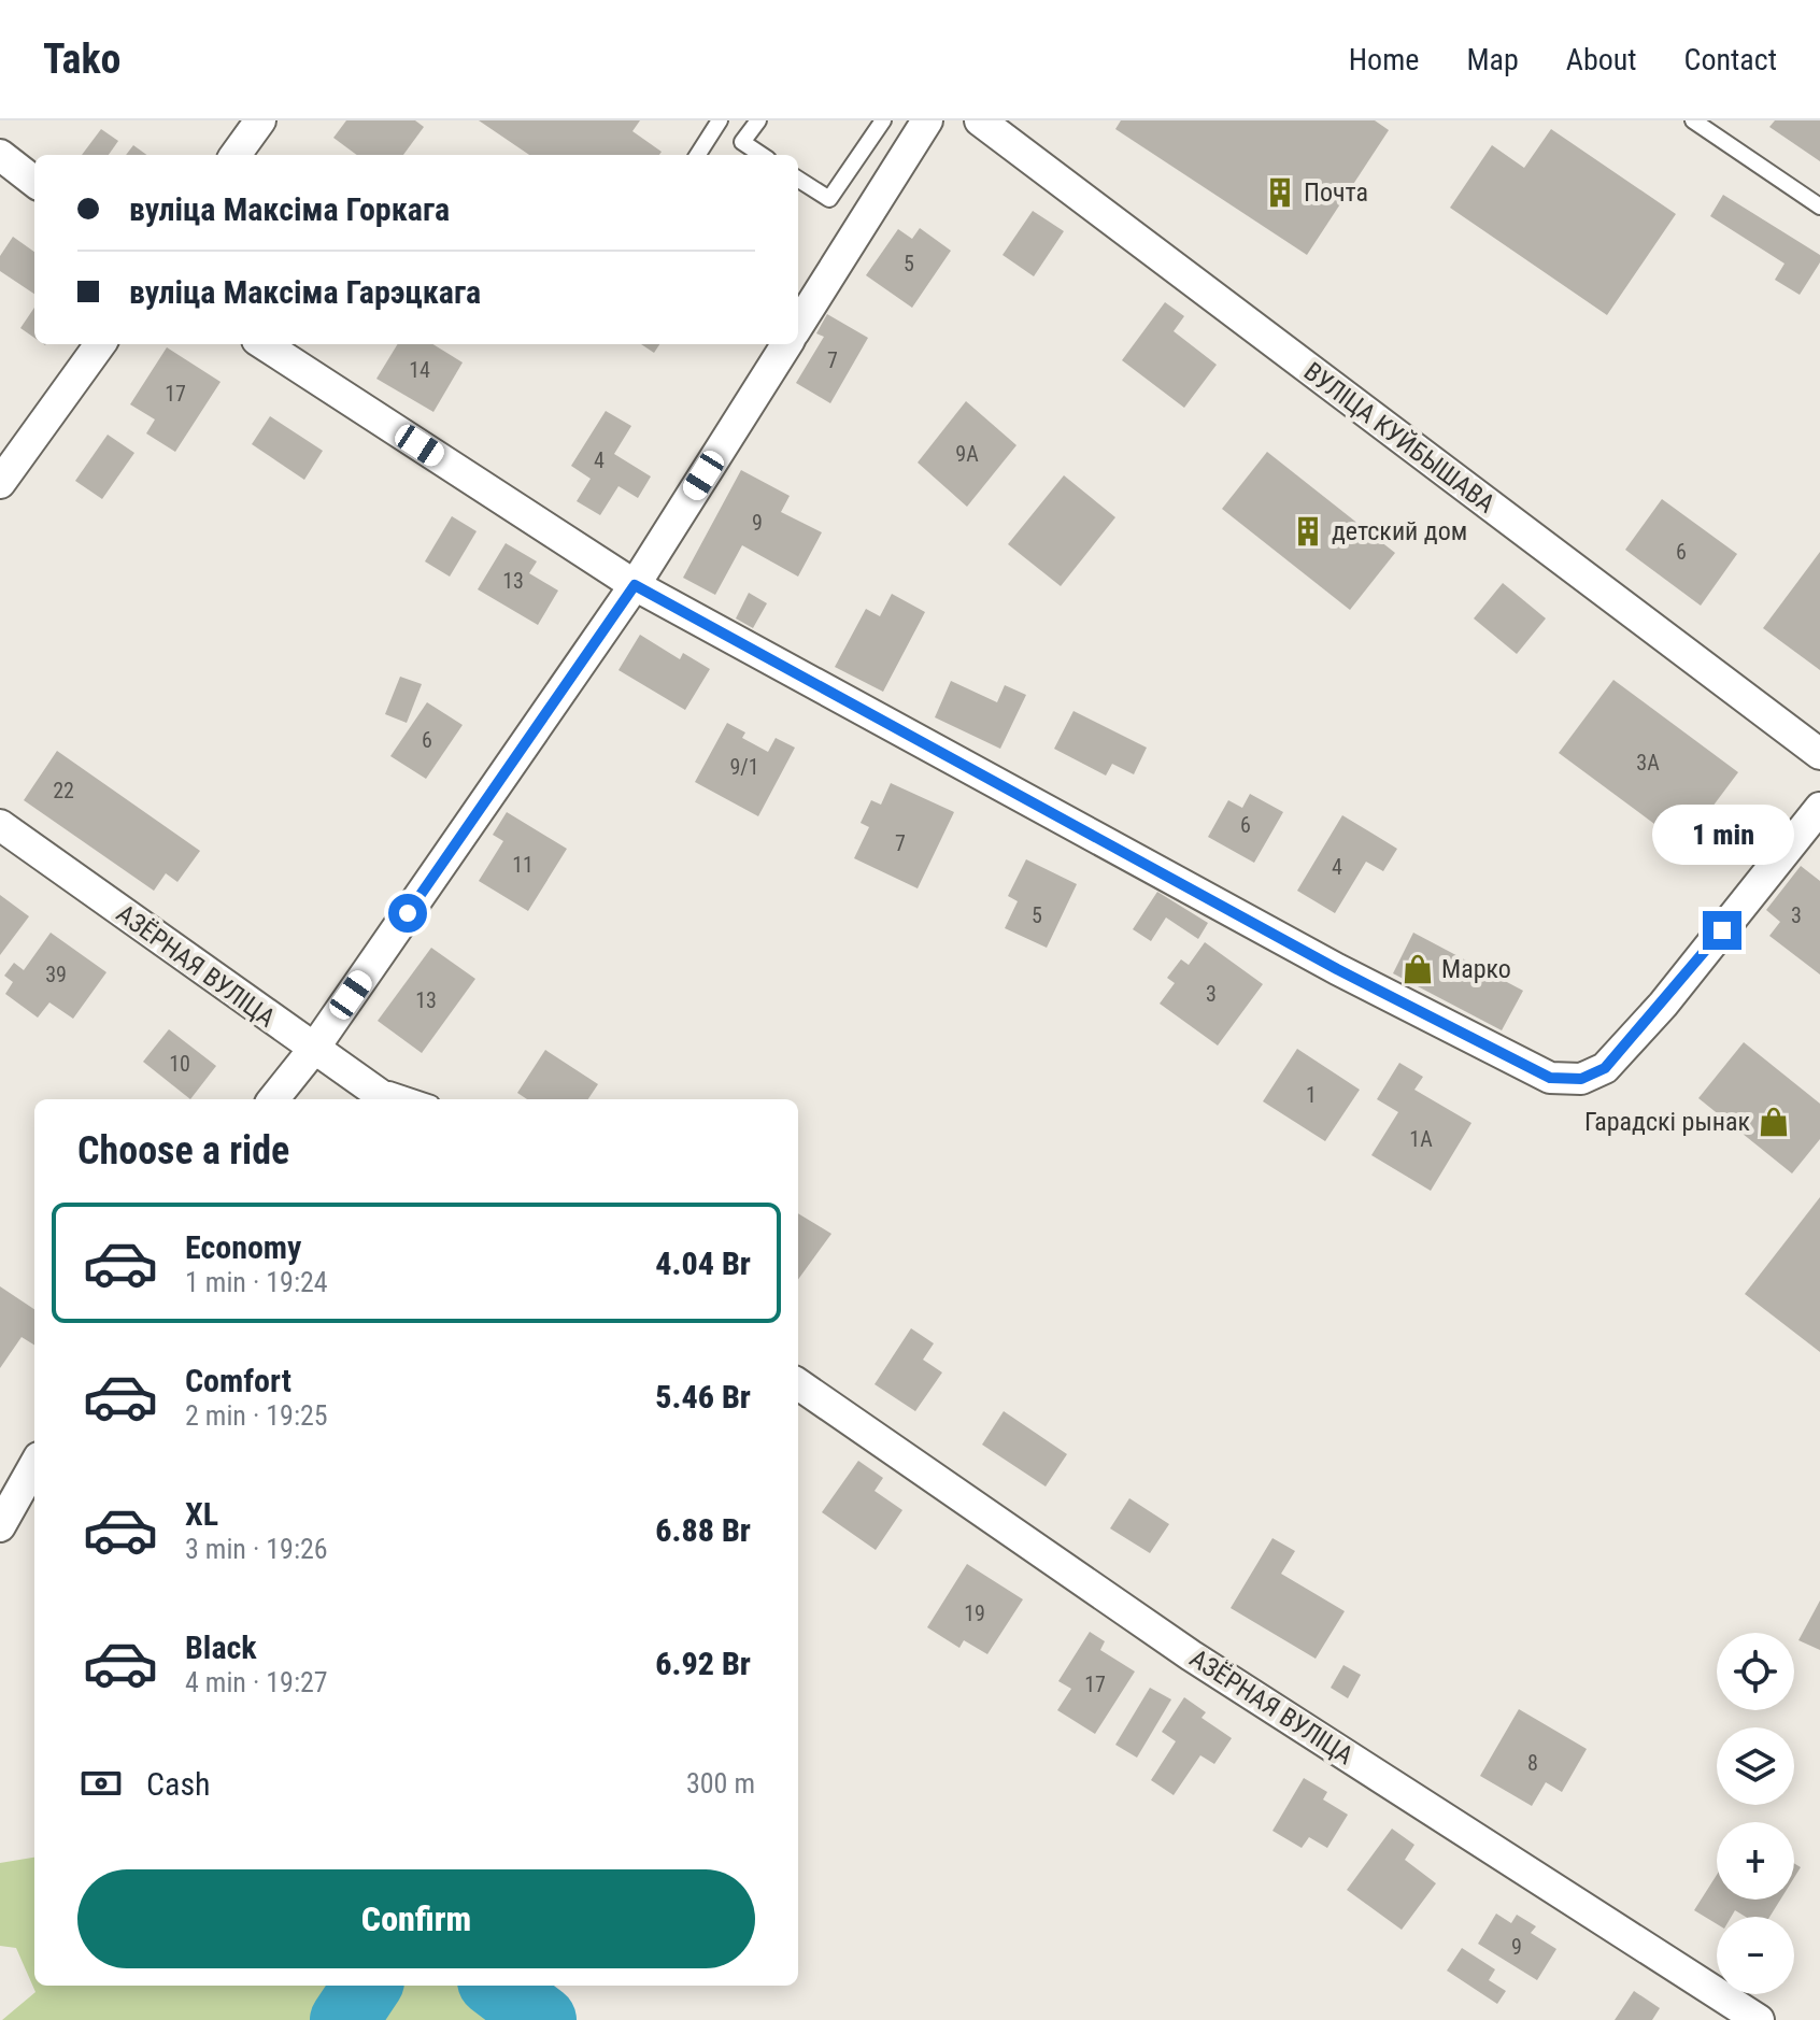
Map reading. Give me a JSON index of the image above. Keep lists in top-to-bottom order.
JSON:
{
  "streets": {
    "street": ["ВУЛІЦА КУЙБЫШАВА", "АЗЁРНАЯ ВУЛІЦА"]
  },
  "places": {
    "building": ["Почта", "детский дом"],
    "shop": ["Марко", "Гарадскі рынак"]
  },
  "house_numbers": [
    "5",
    "7",
    "14",
    "17",
    "9А",
    "4",
    "9",
    "6",
    "13",
    "6",
    "3А",
    "9/1",
    "22",
    "6",
    "7",
    "11",
    "4",
    "5",
    "3",
    "39",
    "3",
    "13",
    "10",
    "1",
    "1А",
    "19",
    "17",
    "8",
    "9"
  ],
  "page": {
    "header": "Tako",
    "nav": [
      "Home",
      "Map",
      "About",
      "Contact"
    ],
    "banner": ["вуліца Максіма Горкага", "вуліца Максіма Гарэцкага"],
    "bubble": "1 min",
    "heading": "Choose a ride",
    "list": [
      {
        "name": "Economy",
        "note": "1 min · 19:24",
        "value": "4.04 Br"
      },
      {
        "name": "Comfort",
        "note": "2 min · 19:25",
        "value": "5.46 Br"
      },
      {
        "name": "XL",
        "note": "3 min · 19:26",
        "value": "6.88 Br"
      },
      {
        "name": "Black",
        "note": "4 min · 19:27",
        "value": "6.92 Br"
      }
    ],
    "map_buttons": ["+", "−"],
    "pay": ["Cash", "300 m"],
    "buttons": "Confirm"
  }
}
